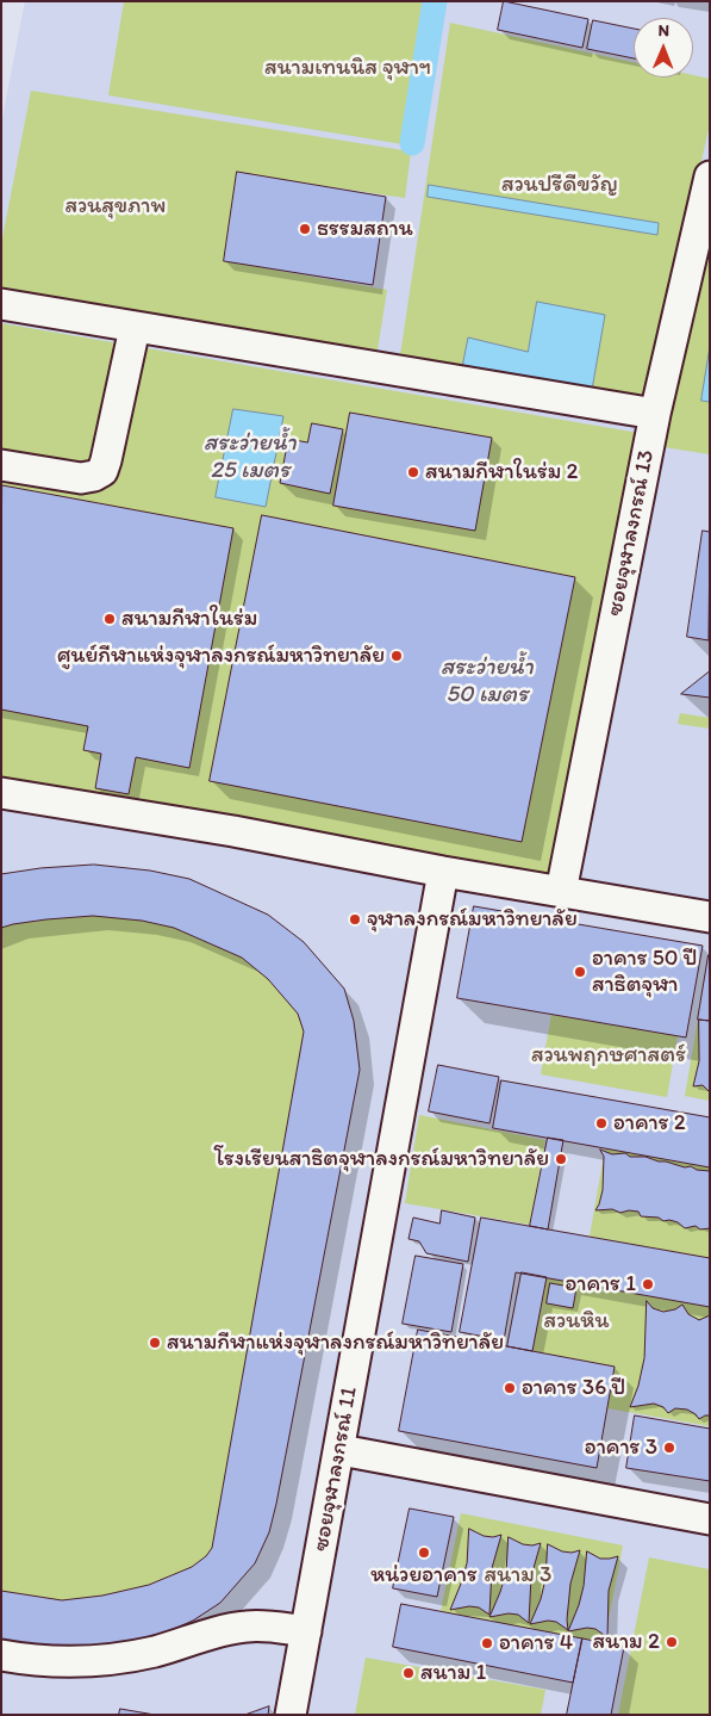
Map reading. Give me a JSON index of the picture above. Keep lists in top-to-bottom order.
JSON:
{
  "streets": {
    "street": ["ซอยจุฬาลงกรณ์ 13", "ซอยจุฬาลงกรณ์ 11"]
  },
  "water": ["สระว่ายน้ำ 25 เมตร", "สระว่ายน้ำ 50 เมตร"],
  "parks": [
    "สนามเทนนิส จุฬาฯ",
    "สวนปรีดีขวัญ",
    "สวนสุขภาพ",
    "สวนพฤกษศาสตร์",
    "สวนหิน",
    "สนาม 3"
  ],
  "places": [
    "ธรรมสถาน",
    "สนามกีฬาในร่ม 2",
    "สนามกีฬาในร่ม",
    "ศูนย์กีฬาแห่งจุฬาลงกรณ์มหาวิทยาลัย",
    "จุฬาลงกรณ์มหาวิทยาลัย",
    "อาคาร 50 ปี สาธิตจุฬา",
    "อาคาร 2",
    "โรงเรียนสาธิตจุฬาลงกรณ์มหาวิทยาลัย",
    "อาคาร 1",
    "สนามกีฬาแห่งจุฬาลงกรณ์มหาวิทยาลัย",
    "อาคาร 36 ปี",
    "อาคาร 3",
    "หน่วยอาคาร",
    "สนาม 2",
    "อาคาร 4",
    "สนาม 1"
  ],
  "north": "top"
}
